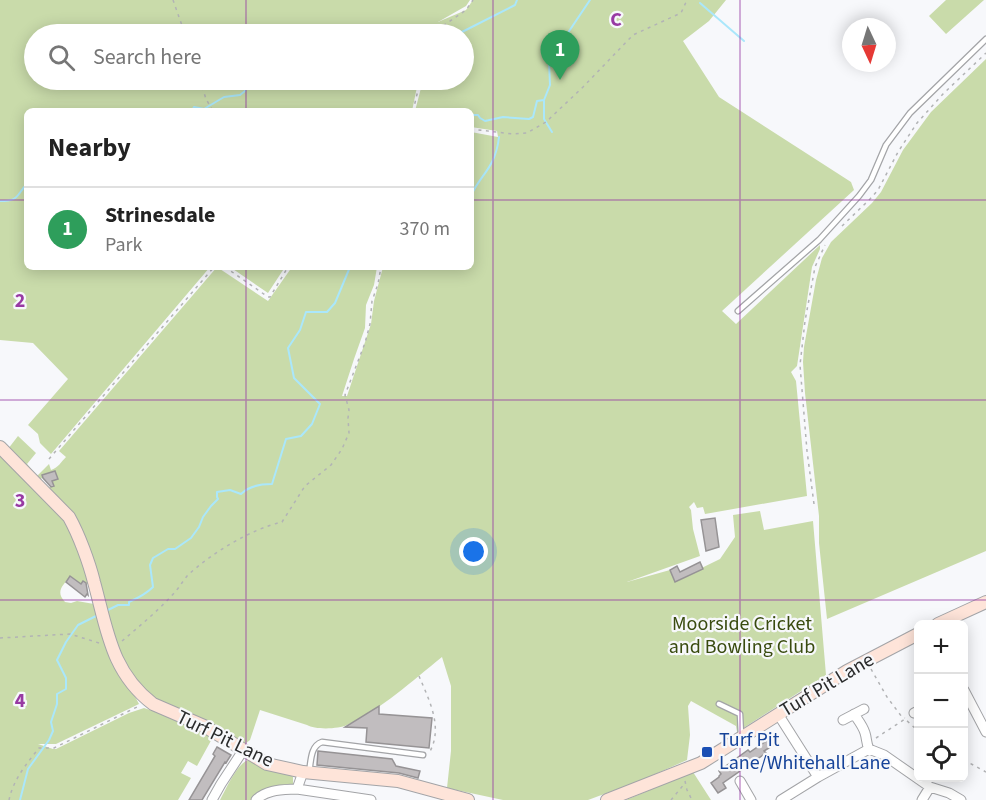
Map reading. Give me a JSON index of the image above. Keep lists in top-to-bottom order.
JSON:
{
  "streets": {
    "street": ["Turf Pit Lane"]
  },
  "parks": ["Moorside Cricket and Bowling Club"],
  "places": {
    "transit": ["Turf Pit Lane/Whitehall Lane"]
  },
  "north": "bottom",
  "page": {
    "search": "Search here",
    "pins": "1",
    "heading": "Nearby",
    "list": [
      {
        "mark": "1",
        "name": "Strinesdale",
        "note": "Park",
        "value": "370 m"
      }
    ],
    "map_buttons": ["+", "−"]
  },
  "grid": {
    "columns": ["C"],
    "rows": ["2", "3", "4"]
  }
}
